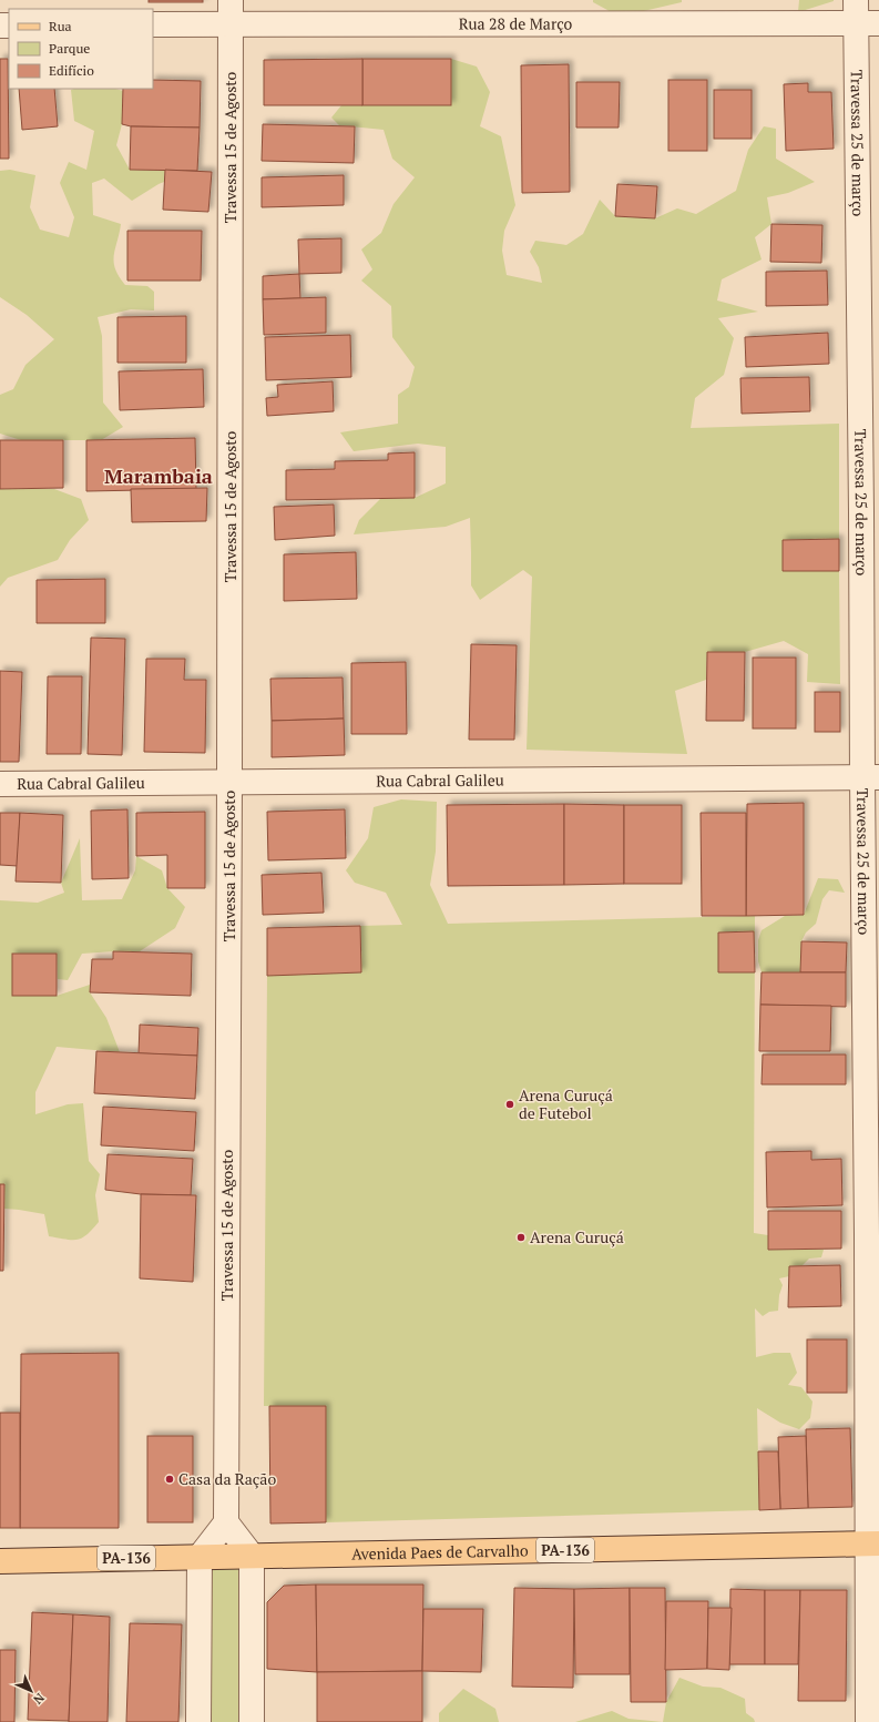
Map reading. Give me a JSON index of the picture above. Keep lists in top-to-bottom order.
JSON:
{
  "streets": {
    "main road": ["PA-136", "Avenida Paes de Carvalho"],
    "street": [
      "Rua 28 de Março",
      "Travessa 25 de março",
      "Travessa 15 de Agosto",
      "Rua Cabral Galileu"
    ]
  },
  "crossings": [
    ["Rua 28 de Março", "Travessa 25 de março"],
    ["Rua 28 de Março", "Travessa 15 de Agosto"],
    ["Travessa 25 de março", "Rua Cabral Galileu"],
    ["Travessa 25 de março", "Avenida Paes de Carvalho"],
    ["Travessa 15 de Agosto", "Rua Cabral Galileu"]
  ],
  "districts": ["Marambaia"],
  "places": ["Arena Curuçá de Futebol", "Arena Curuçá", "Casa da Ração"],
  "legend": ["Rua", "Parque", "Edifício"],
  "north": "bottom right"
}
